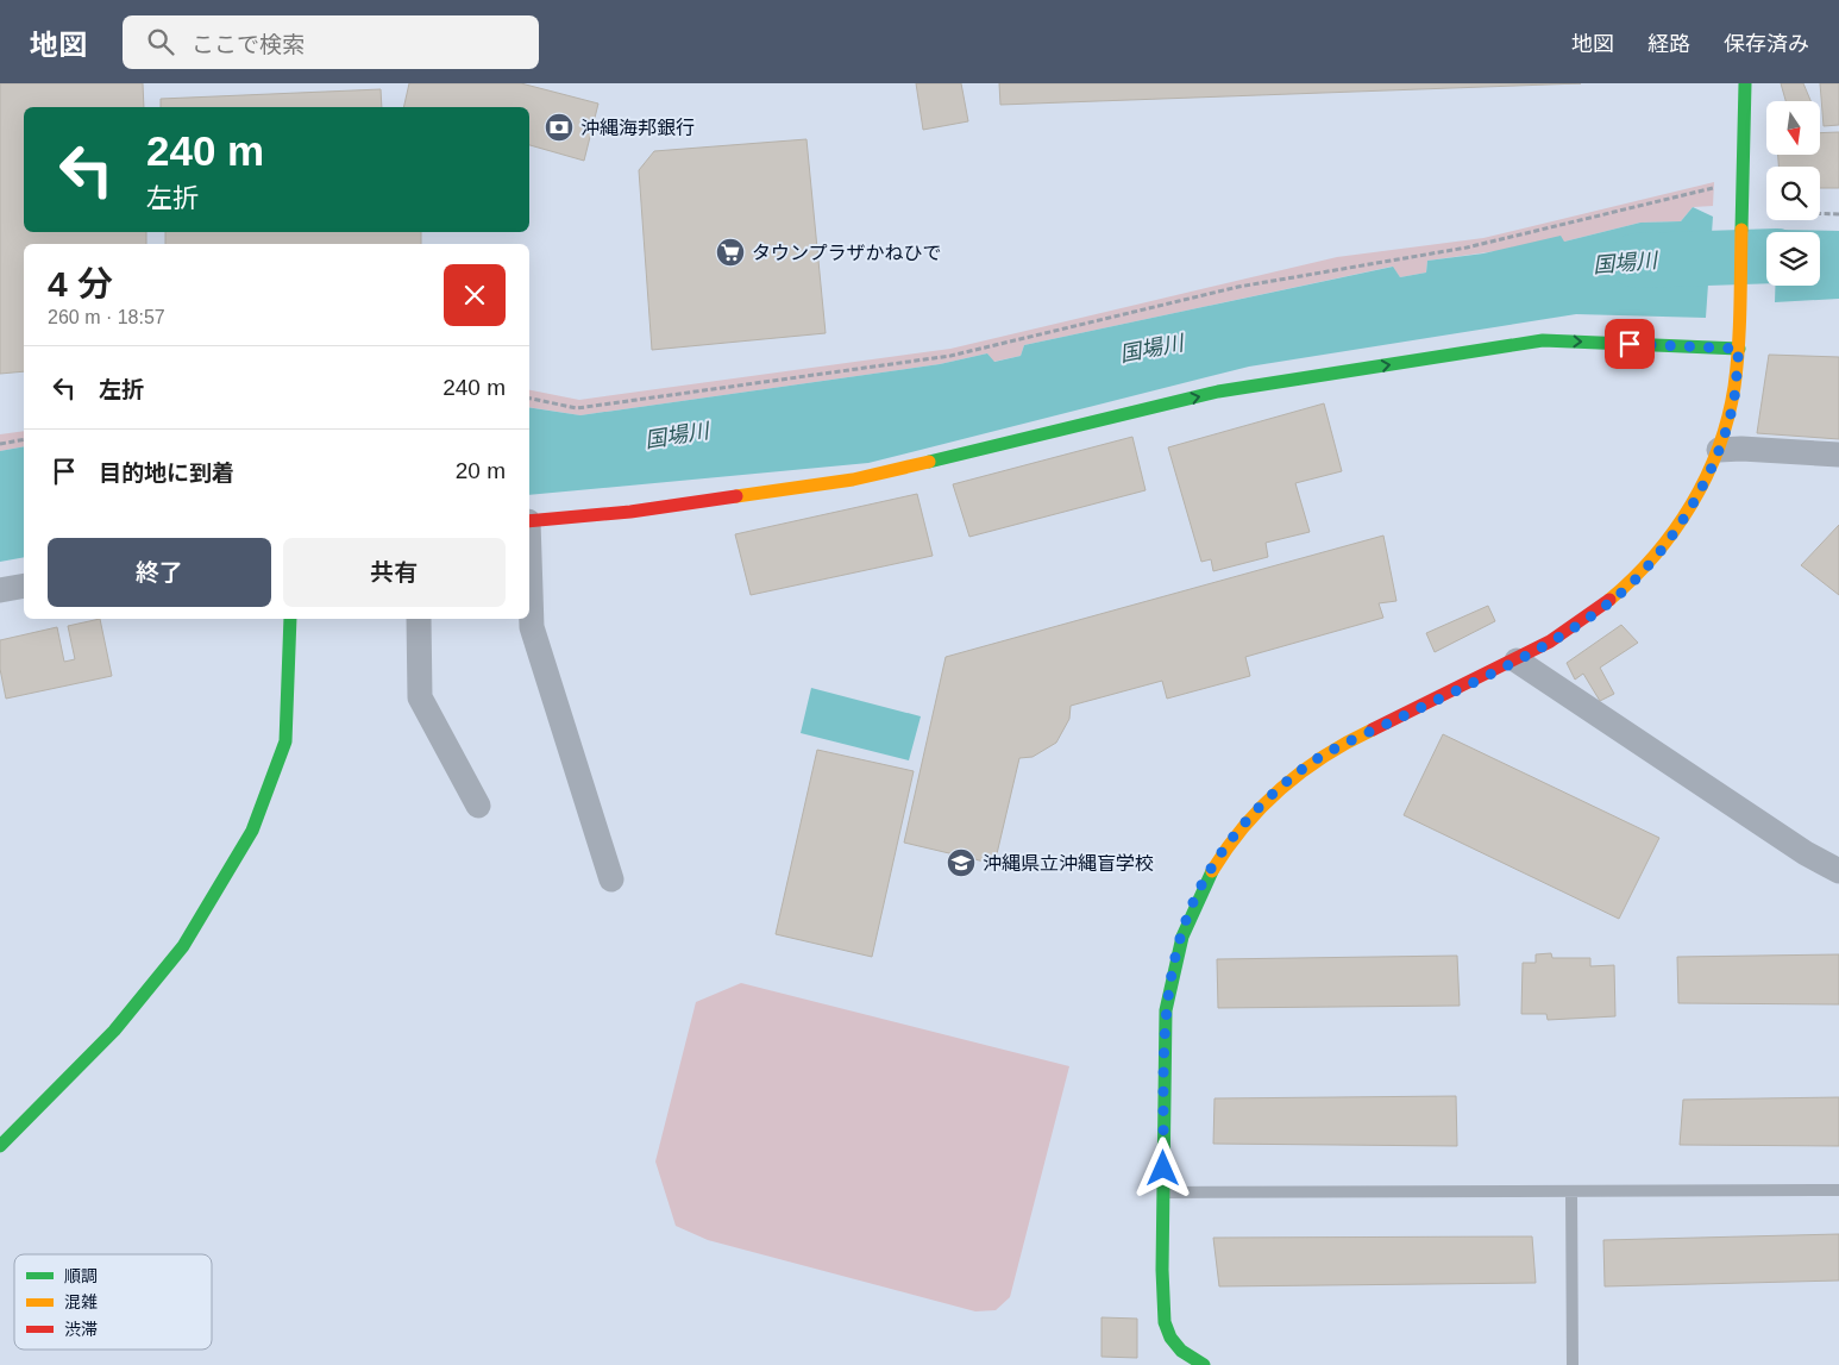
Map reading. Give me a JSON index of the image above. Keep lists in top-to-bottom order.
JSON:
{
  "water": ["国場川"],
  "places": {
    "bank": ["沖縄海邦銀行"],
    "supermarket": ["タウンプラザかねひで"],
    "school or university": ["沖縄県立沖縄盲学校"]
  },
  "legend": ["順調", "混雑", "渋滞"],
  "north": "bottom",
  "page": {
    "header": "地図",
    "search": "ここで検索",
    "nav": ["地図", "経路", "保存済み"],
    "turn": ["240 m", "左折"],
    "heading": ["4 分", "260 m · 18:57"],
    "list": [
      {
        "name": "左折",
        "value": "240 m"
      },
      {
        "name": "目的地に到着",
        "value": "20 m"
      }
    ],
    "buttons": ["終了", "共有"]
  }
}
